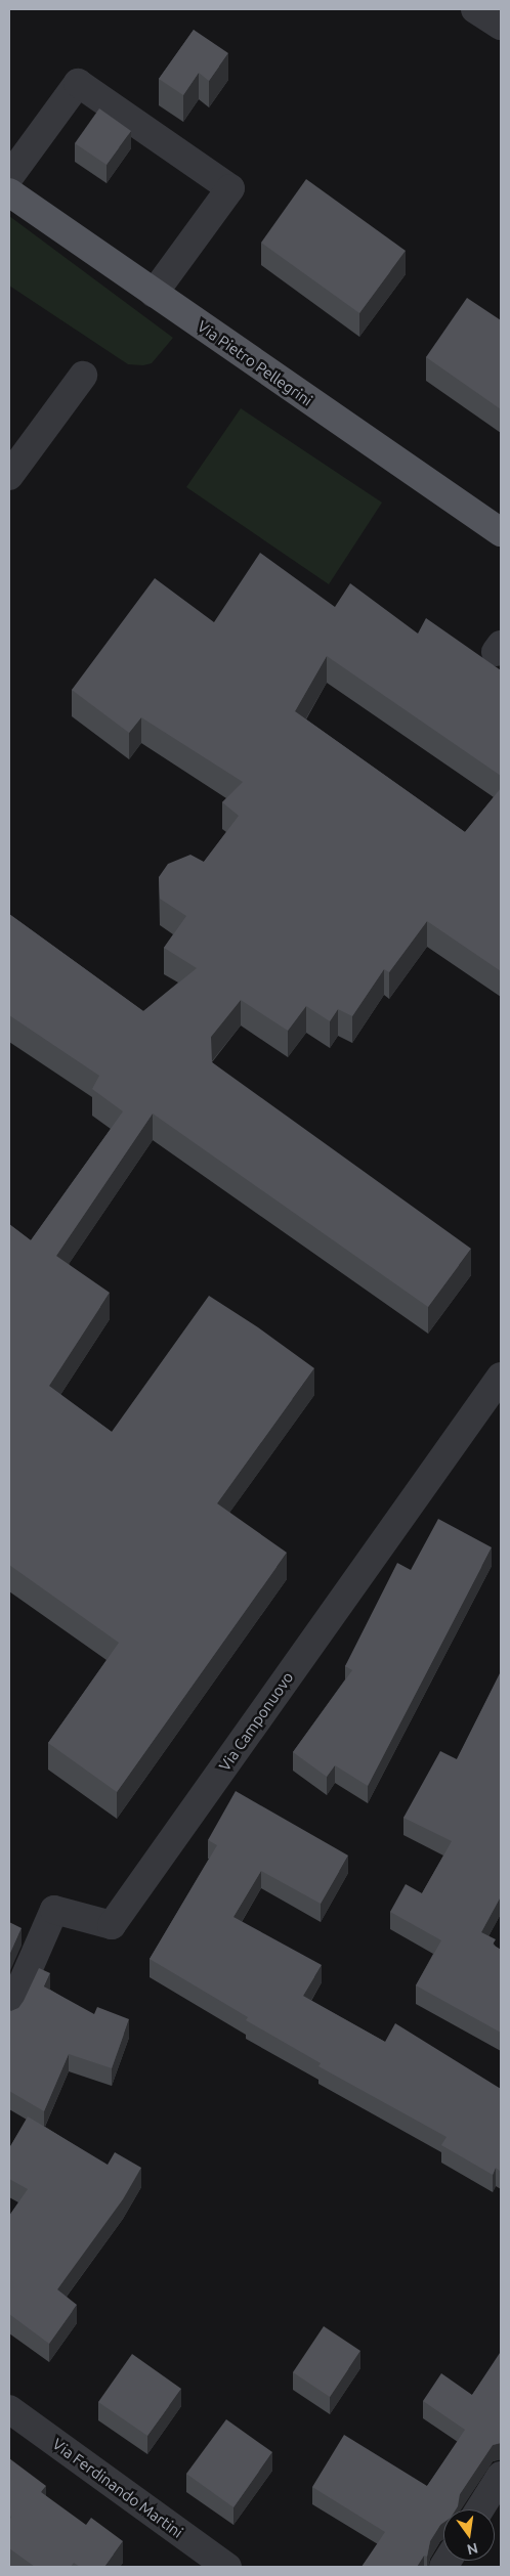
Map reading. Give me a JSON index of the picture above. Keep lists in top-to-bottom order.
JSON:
{
  "streets": {
    "main road": ["Via Pietro Pellegrini"],
    "street": ["Via Camponuovo", "Via Ferdinando Martini"]
  },
  "north": "bottom"
}
